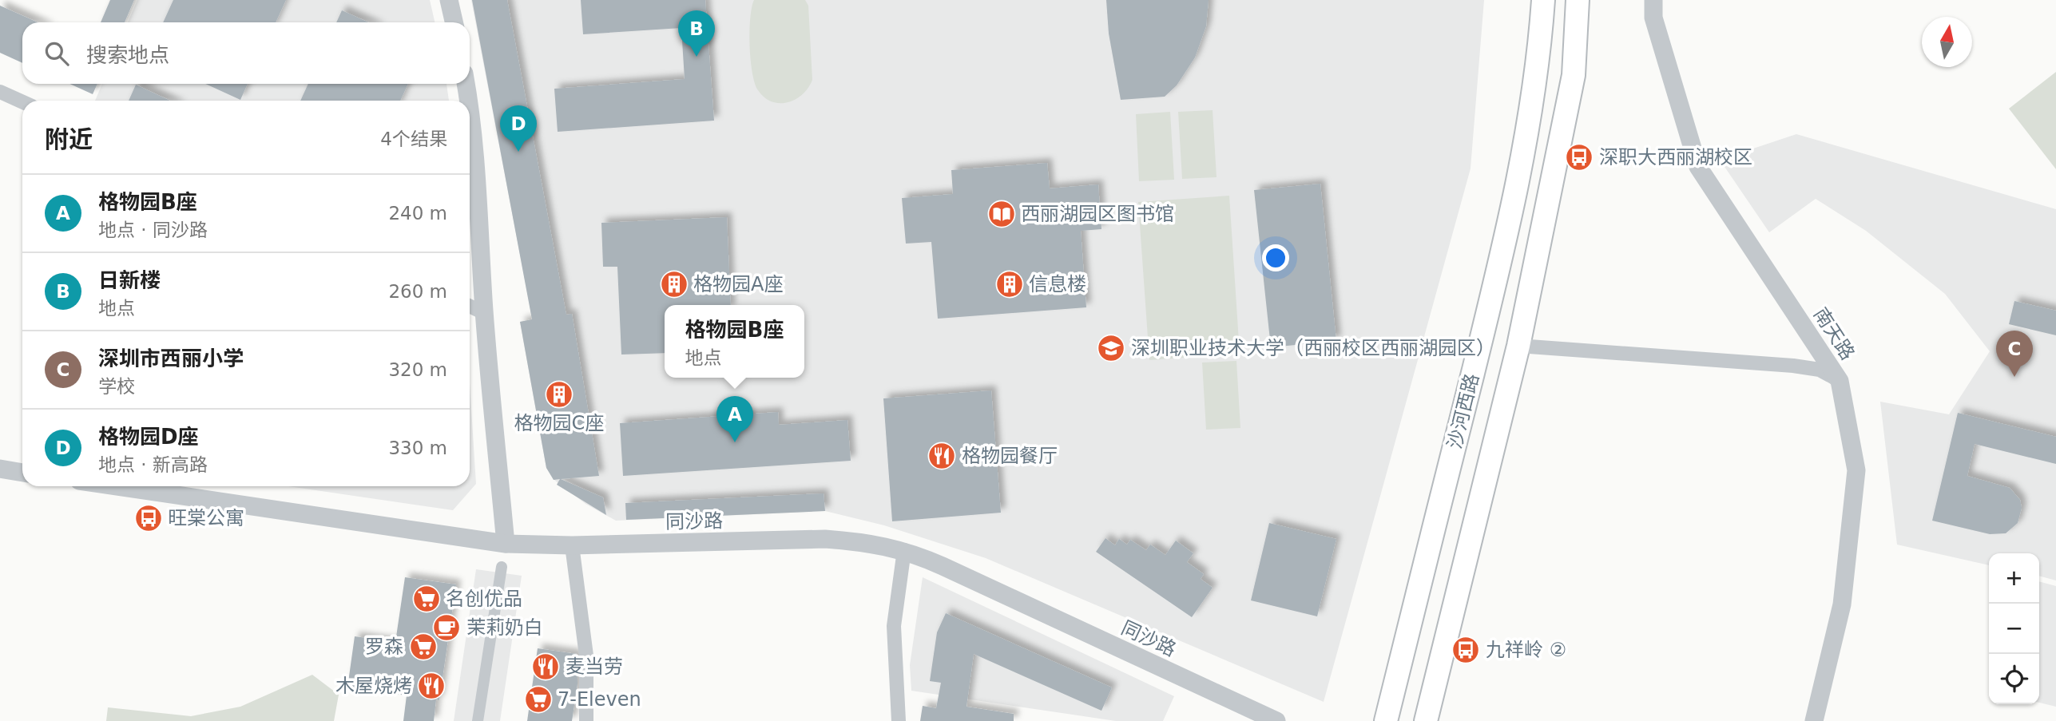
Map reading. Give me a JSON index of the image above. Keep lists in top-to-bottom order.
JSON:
{
  "streets": {
    "main road": ["沙河西路"],
    "street": ["南天路", "同沙路"]
  },
  "places": {
    "bus stop": ["深职大西丽湖校区", "旺棠公寓", "九祥岭 ②"],
    "library": ["西丽湖园区图书馆"],
    "building": ["格物园A座", "信息楼", "格物园C座"],
    "school or university": ["深圳职业技术大学（西丽校区西丽湖园区）"],
    "restaurant": ["格物园餐厅", "麦当劳", "木屋烧烤"],
    "supermarket": ["名创优品", "罗森", "7-Eleven"],
    "cafe": ["茉莉奶白"]
  },
  "north": "top",
  "page": {
    "pins": [
      "B",
      "D",
      "C",
      "A"
    ],
    "search": "搜索地点",
    "heading": ["附近", "4个结果"],
    "list": [
      {
        "mark": "A",
        "name": "格物园B座",
        "note": "地点 · 同沙路",
        "value": "240 m"
      },
      {
        "mark": "B",
        "name": "日新楼",
        "note": "地点",
        "value": "260 m"
      },
      {
        "mark": "C",
        "name": "深圳市西丽小学",
        "note": "学校",
        "value": "320 m"
      },
      {
        "mark": "D",
        "name": "格物园D座",
        "note": "地点 · 新高路",
        "value": "330 m"
      }
    ],
    "popup": ["格物园B座", "地点"],
    "map_buttons": ["+", "−"]
  }
}
